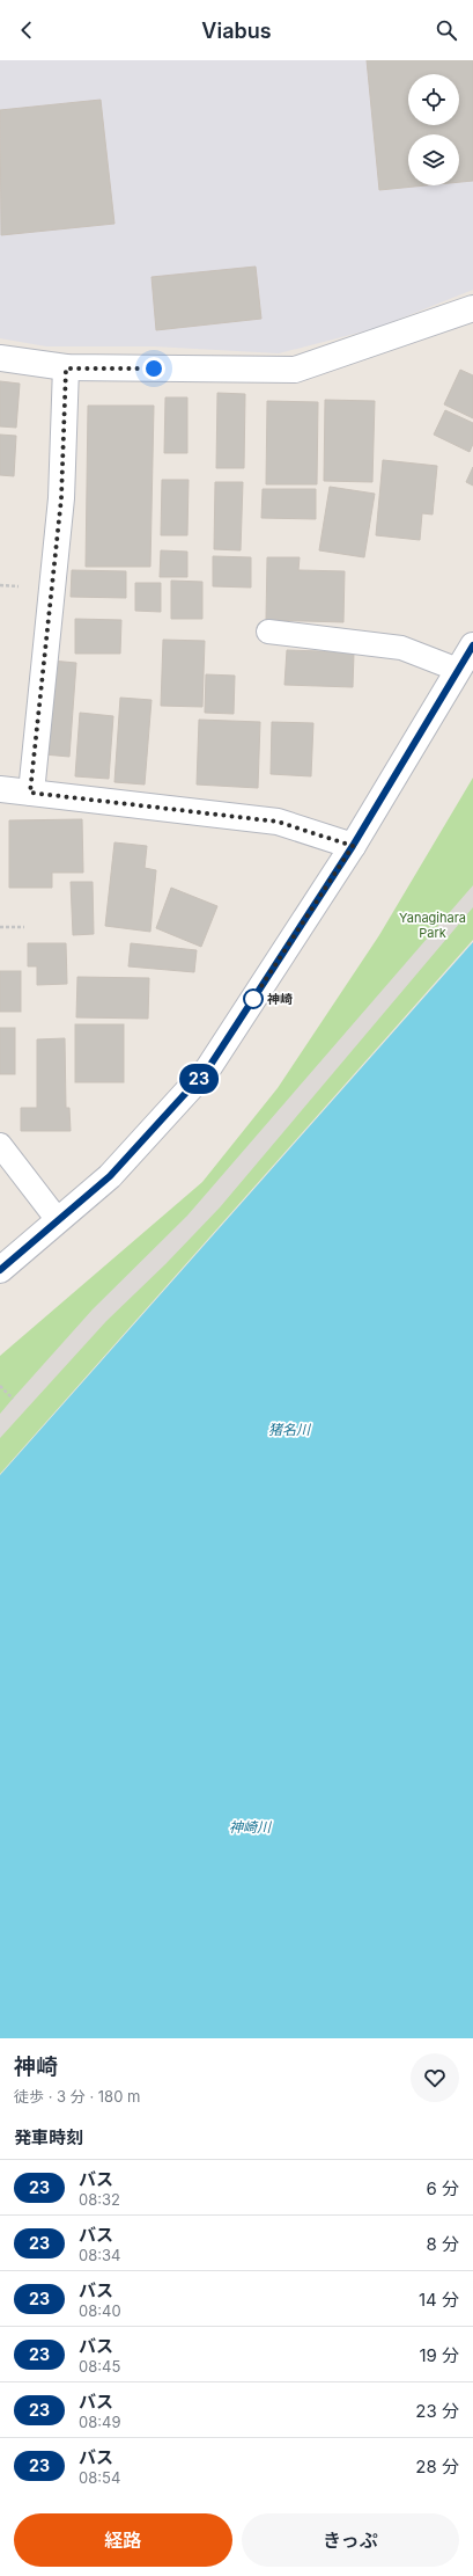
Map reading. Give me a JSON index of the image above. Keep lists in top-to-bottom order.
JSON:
{
  "water": ["猪名川", "神崎川"],
  "parks": ["Yanagihara Park"],
  "places": ["神崎"],
  "lines": ["bus line 23"],
  "page": {
    "header": "Viabus",
    "on_map": "23",
    "heading": [
      ["神崎", "徒歩 · 3 分 · 180 m"],
      "発車時刻"
    ],
    "list": [
      {
        "mark": "23",
        "name": "バス",
        "note": "08:32",
        "value": "6 分"
      },
      {
        "mark": "23",
        "name": "バス",
        "note": "08:34",
        "value": "8 分"
      },
      {
        "mark": "23",
        "name": "バス",
        "note": "08:40",
        "value": "14 分"
      },
      {
        "mark": "23",
        "name": "バス",
        "note": "08:45",
        "value": "19 分"
      },
      {
        "mark": "23",
        "name": "バス",
        "note": "08:49",
        "value": "23 分"
      },
      {
        "mark": "23",
        "name": "バス",
        "note": "08:54",
        "value": "28 分"
      }
    ],
    "buttons": ["経路", "きっぷ"]
  }
}
